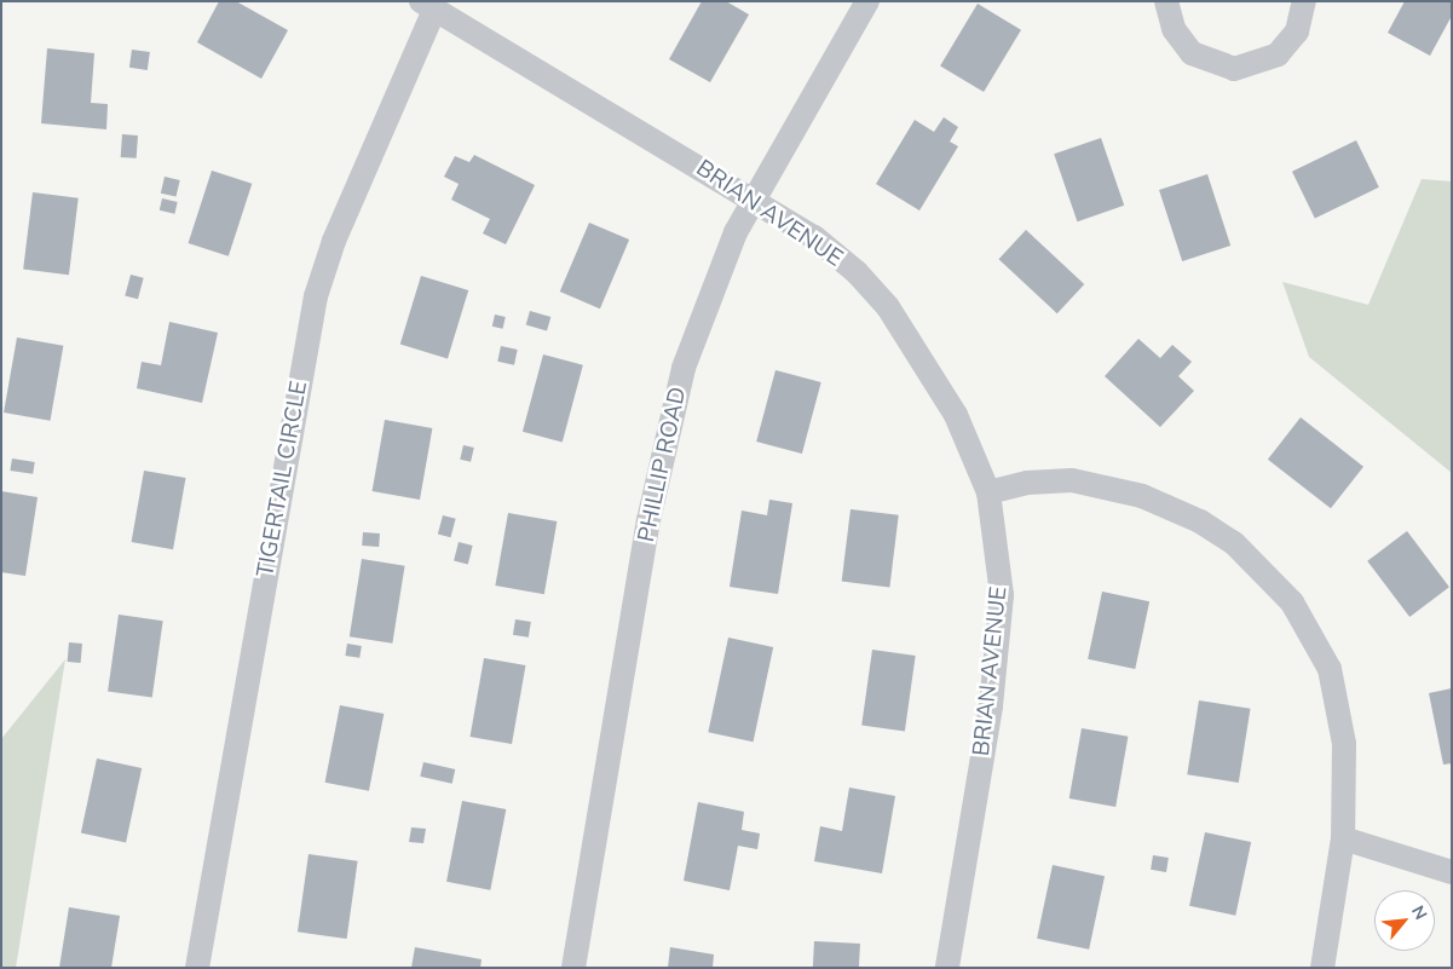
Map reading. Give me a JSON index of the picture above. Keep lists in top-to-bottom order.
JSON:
{
  "streets": {
    "street": ["BRIAN AVENUE", "PHILLIP ROAD", "TIGERTAIL CIRCLE"]
  },
  "crossings": [
    ["BRIAN AVENUE", "PHILLIP ROAD"],
    ["BRIAN AVENUE", "TIGERTAIL CIRCLE"]
  ],
  "north": "top right"
}
